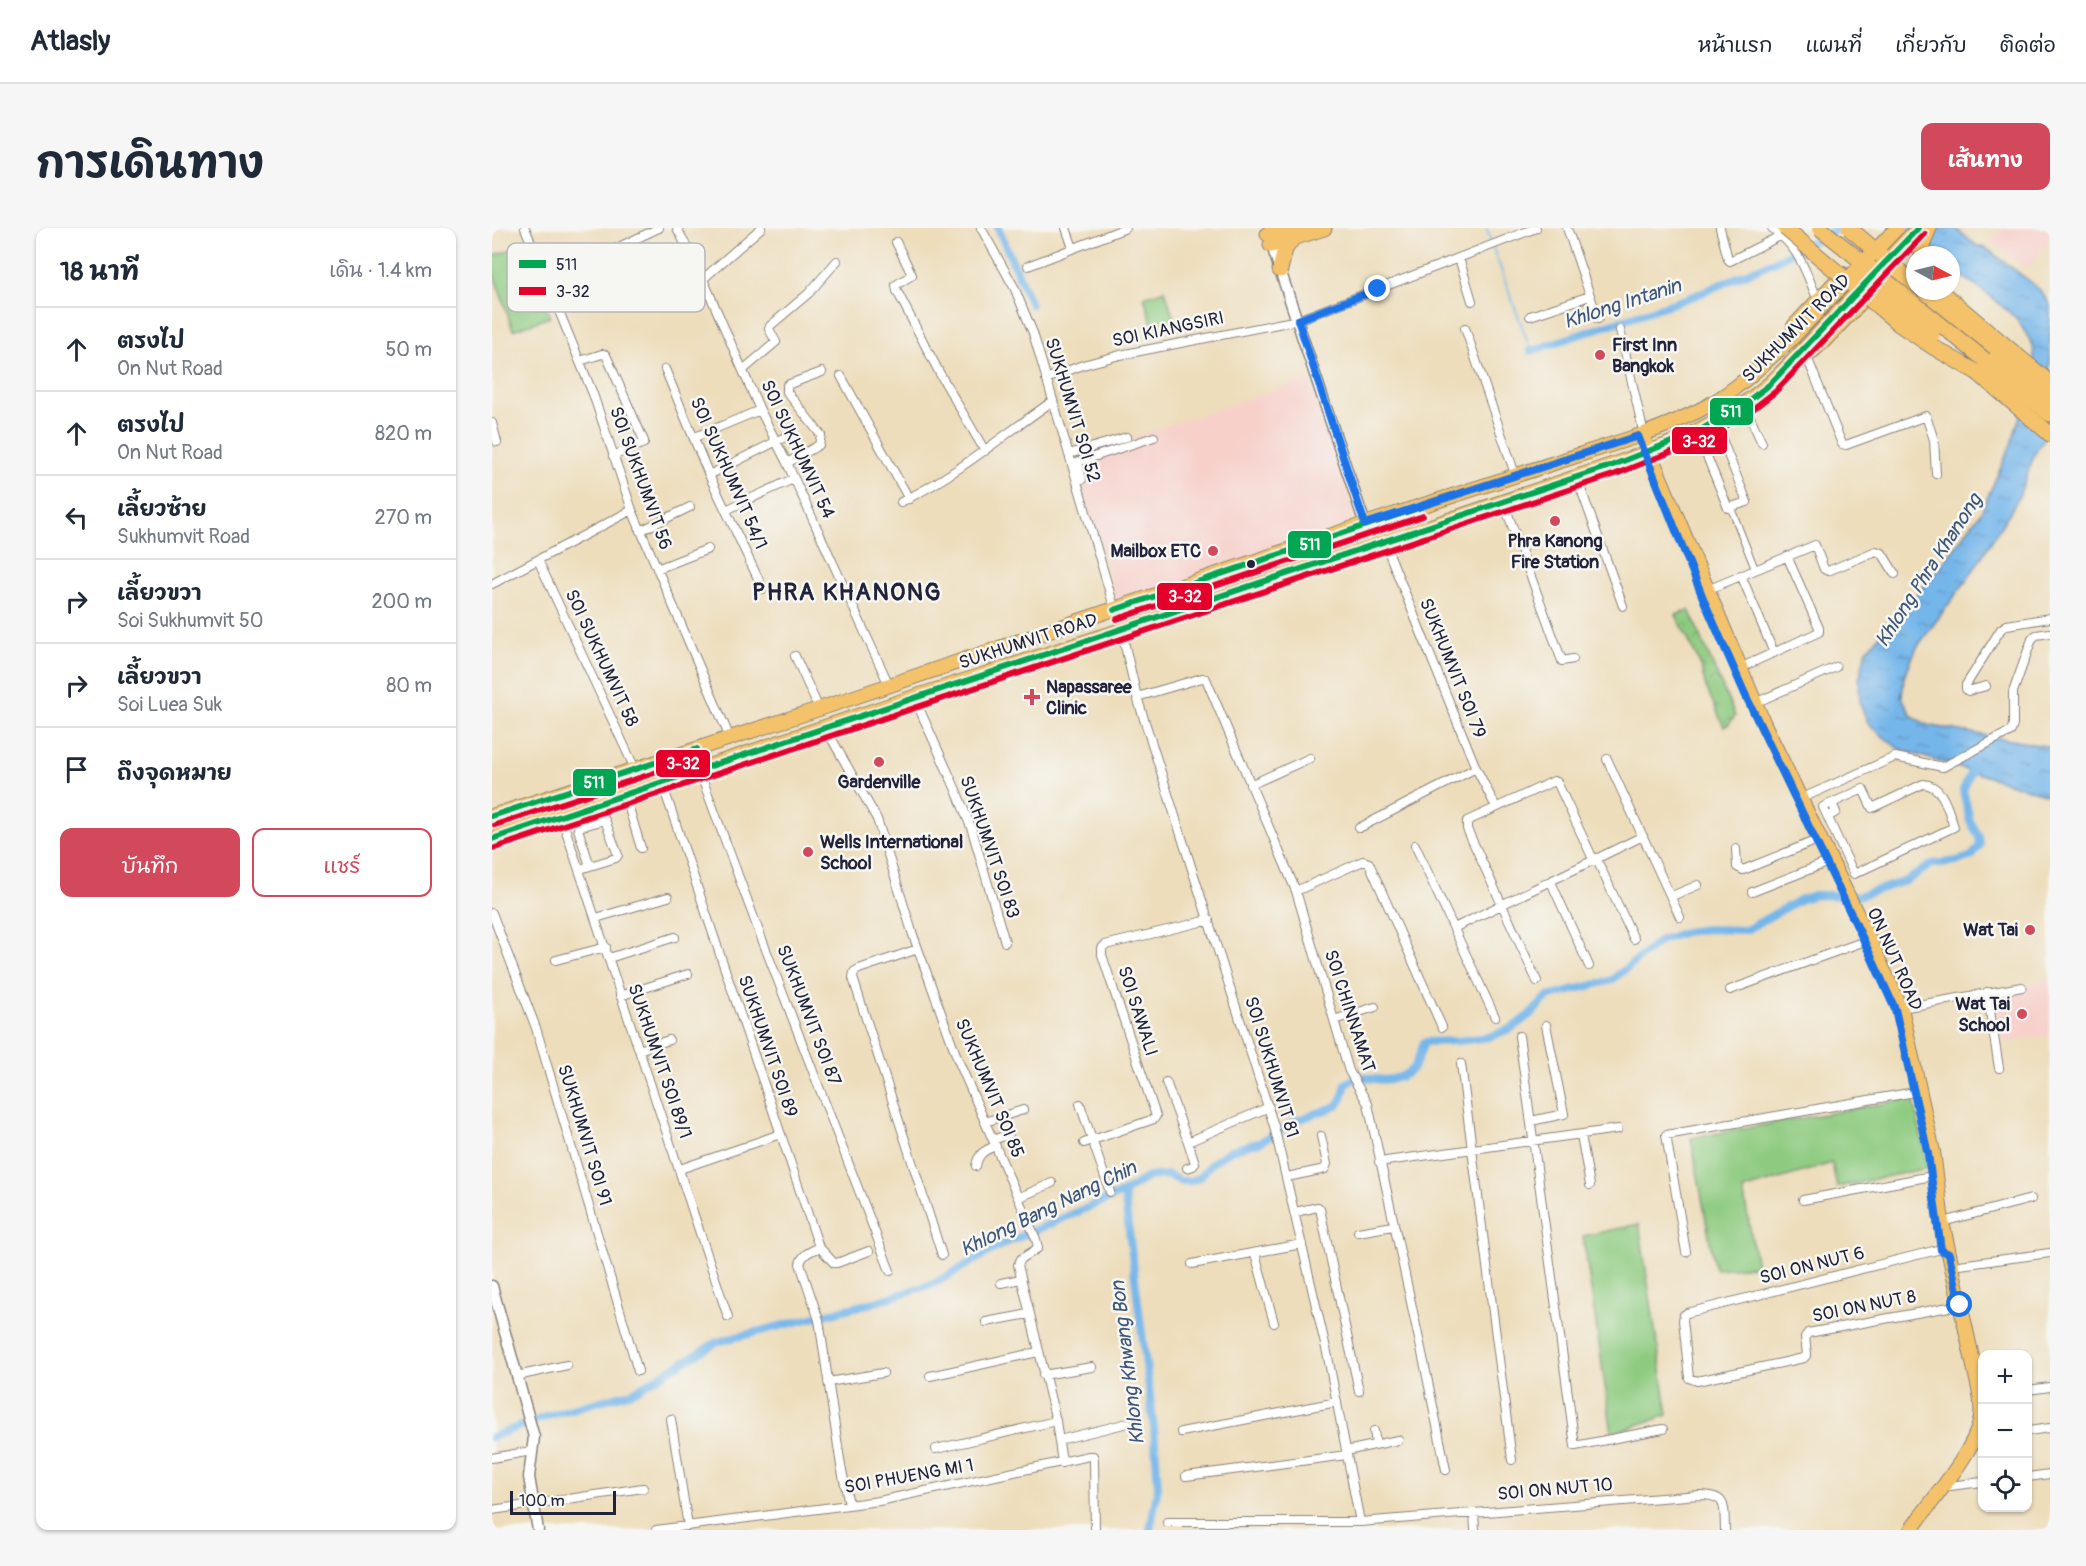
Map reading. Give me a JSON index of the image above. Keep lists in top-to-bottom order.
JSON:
{
  "streets": {
    "main road": ["SUKHUMVIT ROAD", "ON NUT ROAD"],
    "street": [
      "SOI KIANGSIRI",
      "SUKHUMVIT SOI 52",
      "SOI SUKHUMVIT 54",
      "SOI SUKHUMVIT 54/1",
      "SOI SUKHUMVIT 56",
      "SOI SUKHUMVIT 58",
      "SUKHUMVIT SOI 79",
      "SUKHUMVIT SOI 83",
      "SOI SAWALI",
      "SOI CHINNAMAT",
      "SUKHUMVIT SOI 87",
      "SUKHUMVIT SOI 89",
      "SUKHUMVIT SOI 89/1",
      "SOI SUKHUMVIT 81",
      "SUKHUMVIT SOI 85",
      "SUKHUMVIT SOI 91",
      "SOI ON NUT 6",
      "SOI ON NUT 8",
      "SOI PHUENG MI 1",
      "SOI ON NUT 10"
    ]
  },
  "crossings": [
    ["SUKHUMVIT ROAD", "SUKHUMVIT SOI 52"],
    ["SUKHUMVIT ROAD", "SOI SUKHUMVIT 54"],
    ["SUKHUMVIT ROAD", "SOI SUKHUMVIT 56"],
    ["SUKHUMVIT ROAD", "SOI SUKHUMVIT 58"],
    ["SUKHUMVIT ROAD", "SUKHUMVIT SOI 79"],
    ["SUKHUMVIT ROAD", "SUKHUMVIT SOI 83"],
    ["SUKHUMVIT ROAD", "ON NUT ROAD"],
    ["SUKHUMVIT ROAD", "SUKHUMVIT SOI 87"],
    ["SUKHUMVIT ROAD", "SUKHUMVIT SOI 89"],
    ["SUKHUMVIT ROAD", "SUKHUMVIT SOI 89/1"],
    ["SUKHUMVIT ROAD", "SOI SUKHUMVIT 81"],
    ["SUKHUMVIT ROAD", "SUKHUMVIT SOI 85"],
    ["SOI KIANGSIRI", "SUKHUMVIT SOI 52"],
    ["ON NUT ROAD", "SOI ON NUT 6"],
    ["ON NUT ROAD", "SOI ON NUT 8"],
    ["SOI SAWALI", "SOI SUKHUMVIT 81"],
    ["SOI CHINNAMAT", "SOI SUKHUMVIT 81"],
    ["SOI SUKHUMVIT 81", "SOI ON NUT 10"],
    ["SOI ON NUT 6", "SOI ON NUT 8"]
  ],
  "districts": ["PHRA KHANONG"],
  "water": [
    "Khlong Intanin",
    "Khlong Phra Khanong",
    "Khlong Bang Nang Chin",
    "Khlong Khwang Bon"
  ],
  "places": {
    "other": [
      "First Inn Bangkok",
      "Phra Kanong Fire Station",
      "Mailbox ETC",
      "Gardenville",
      "Wells International School",
      "Wat Tai",
      "Wat Tai School"
    ],
    "health": ["Napassaree Clinic"]
  },
  "lines": ["transit line 511", "transit line 3-32"],
  "legend": ["511", "3-32"],
  "scale_bar": "100 m",
  "north": "right",
  "page": {
    "header": "Atlasly",
    "nav": [
      "หน้าแรก",
      "แผนที่",
      "เกี่ยวกับ",
      "ติดต่อ"
    ],
    "title": "การเดินทาง",
    "buttons": [
      "เส้นทาง",
      ["บันทึก", "แชร์"]
    ],
    "heading": ["18 นาที", "เดิน · 1.4 km"],
    "list": [
      ["ตรงไป", "On Nut Road", "50 m"],
      ["ตรงไป", "On Nut Road", "820 m"],
      ["เลี้ยวซ้าย", "Sukhumvit Road", "270 m"],
      ["เลี้ยวขวา", "Soi Sukhumvit 50", "200 m"],
      ["เลี้ยวขวา", "Soi Luea Suk", "80 m"],
      "ถึงจุดหมาย"
    ],
    "map_buttons": ["+", "−"],
    "scale": "100 m"
  }
}
